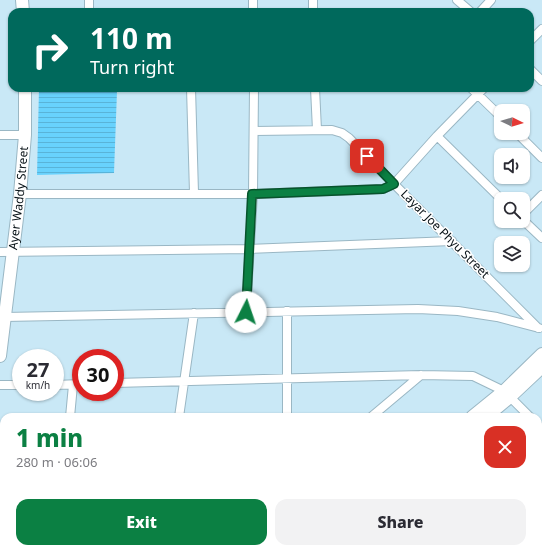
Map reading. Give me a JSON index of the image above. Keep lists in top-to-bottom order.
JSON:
{
  "streets": {
    "street": ["Ayer Waddy Street", "Layar Joe Phyu Street"]
  },
  "north": "right",
  "page": {
    "turn": ["110 m", "Turn right"],
    "speed": "27 km/h",
    "limit": "30",
    "heading": ["1 min", "280 m · 06:06"],
    "buttons": ["Exit", "Share"]
  }
}
